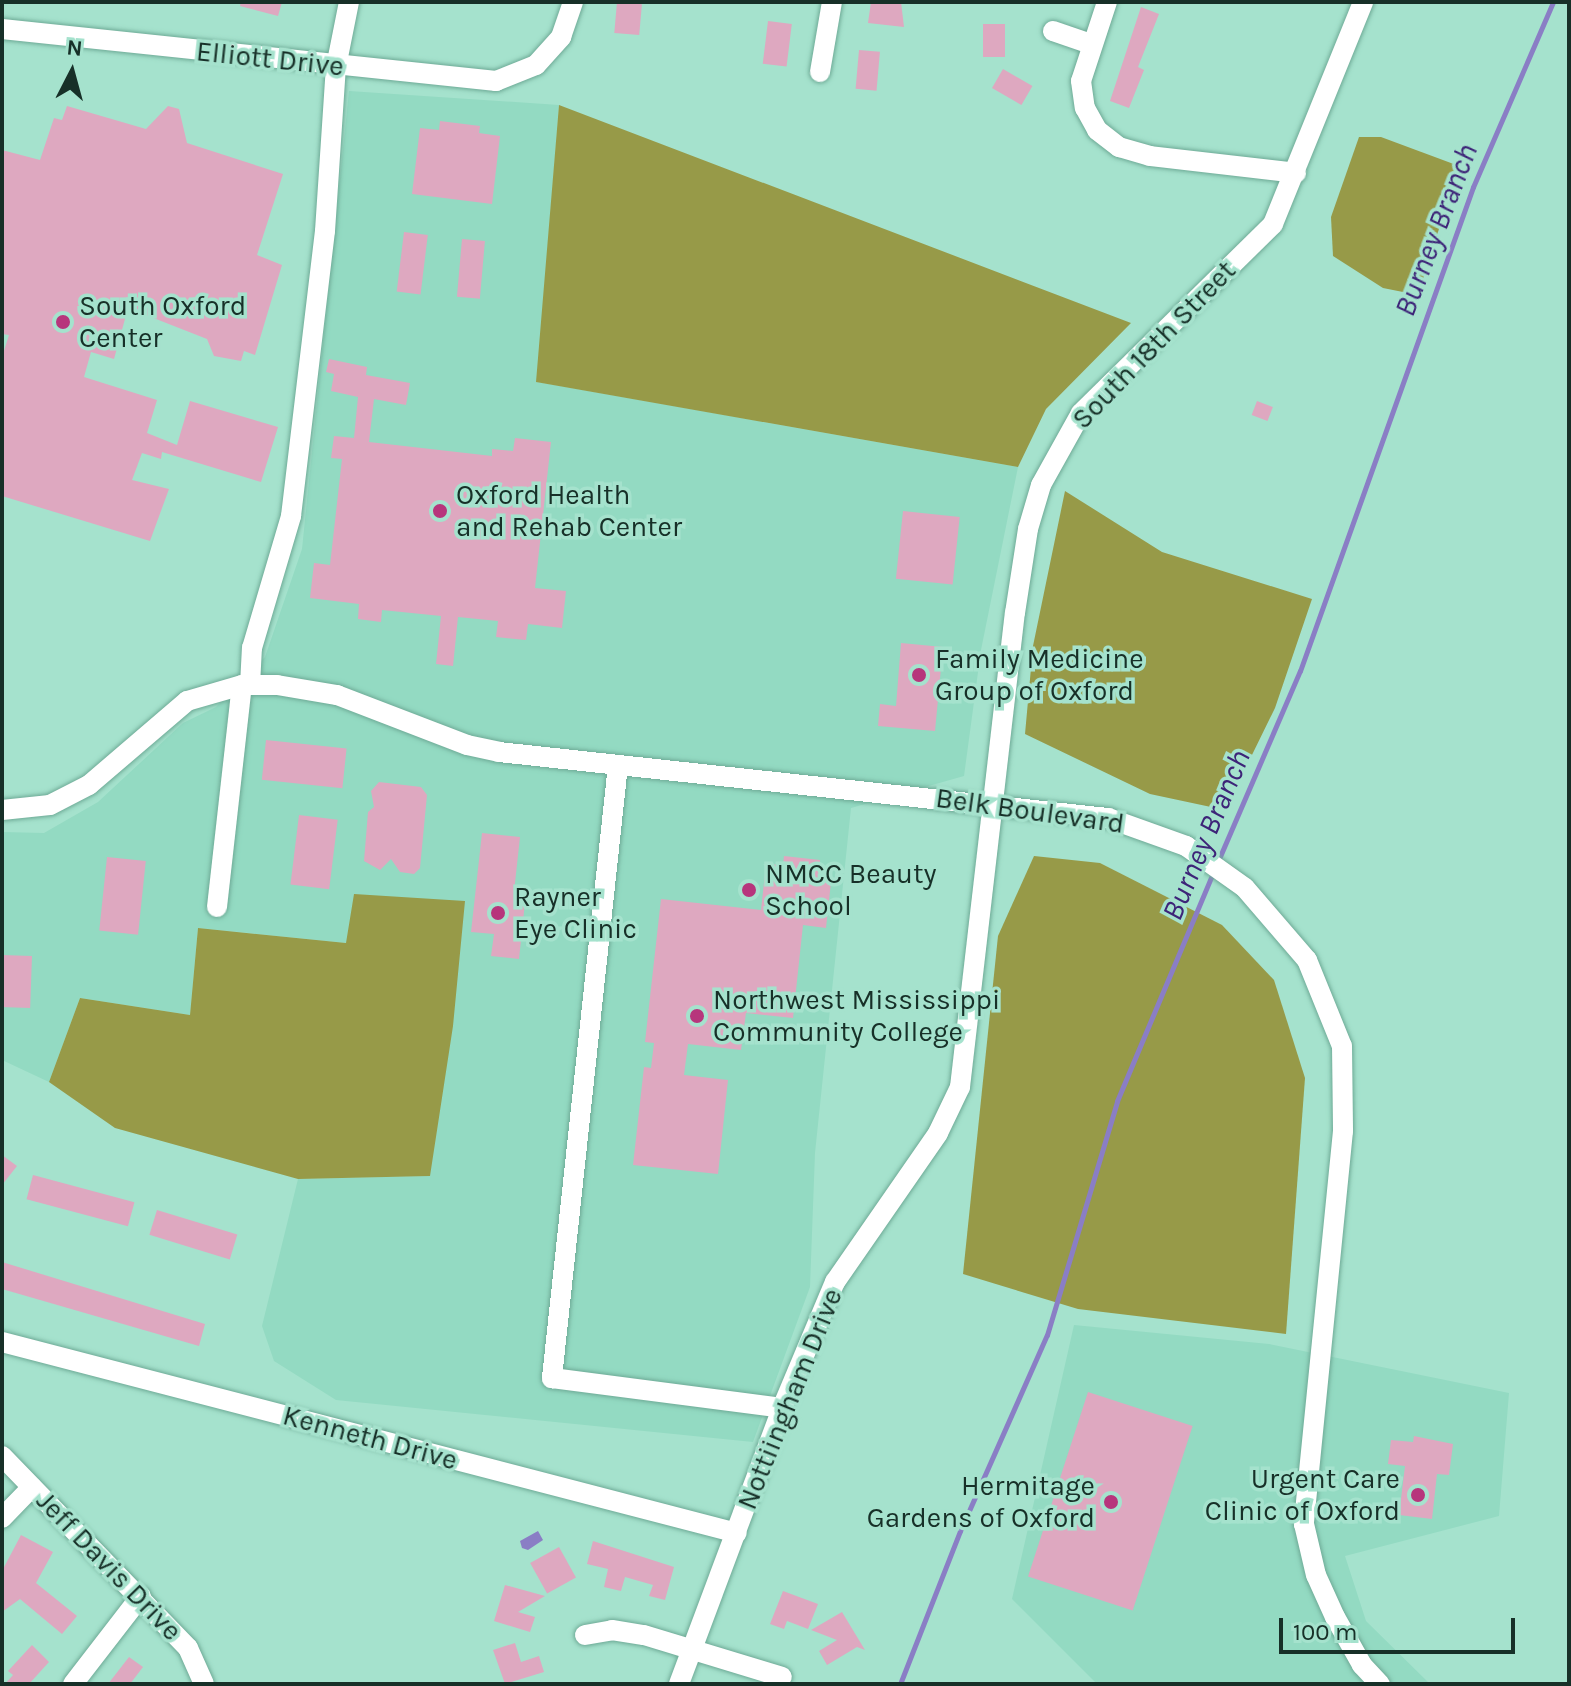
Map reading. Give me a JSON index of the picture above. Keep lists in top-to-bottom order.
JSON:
{
  "streets": {
    "street": [
      "Elliott Drive",
      "South 18th Street",
      "Belk Boulevard",
      "Nottiingham Drive",
      "Kenneth Drive",
      "Jeff Davis Drive"
    ]
  },
  "crossings": [
    ["South 18th Street", "Belk Boulevard"],
    ["South 18th Street", "Nottiingham Drive"],
    ["Belk Boulevard", "Nottiingham Drive"],
    ["Nottiingham Drive", "Kenneth Drive"]
  ],
  "water": ["Burney Branch"],
  "places": [
    "South Oxford Center",
    "Oxford Health and Rehab Center",
    "Family Medicine Group of Oxford",
    "NMCC Beauty School",
    "Rayner Eye Clinic",
    "Northwest Mississippi Community College",
    "Urgent Care Clinic of Oxford",
    "Hermitage Gardens of Oxford"
  ],
  "scale_bar": "100 m",
  "north": "top"
}
